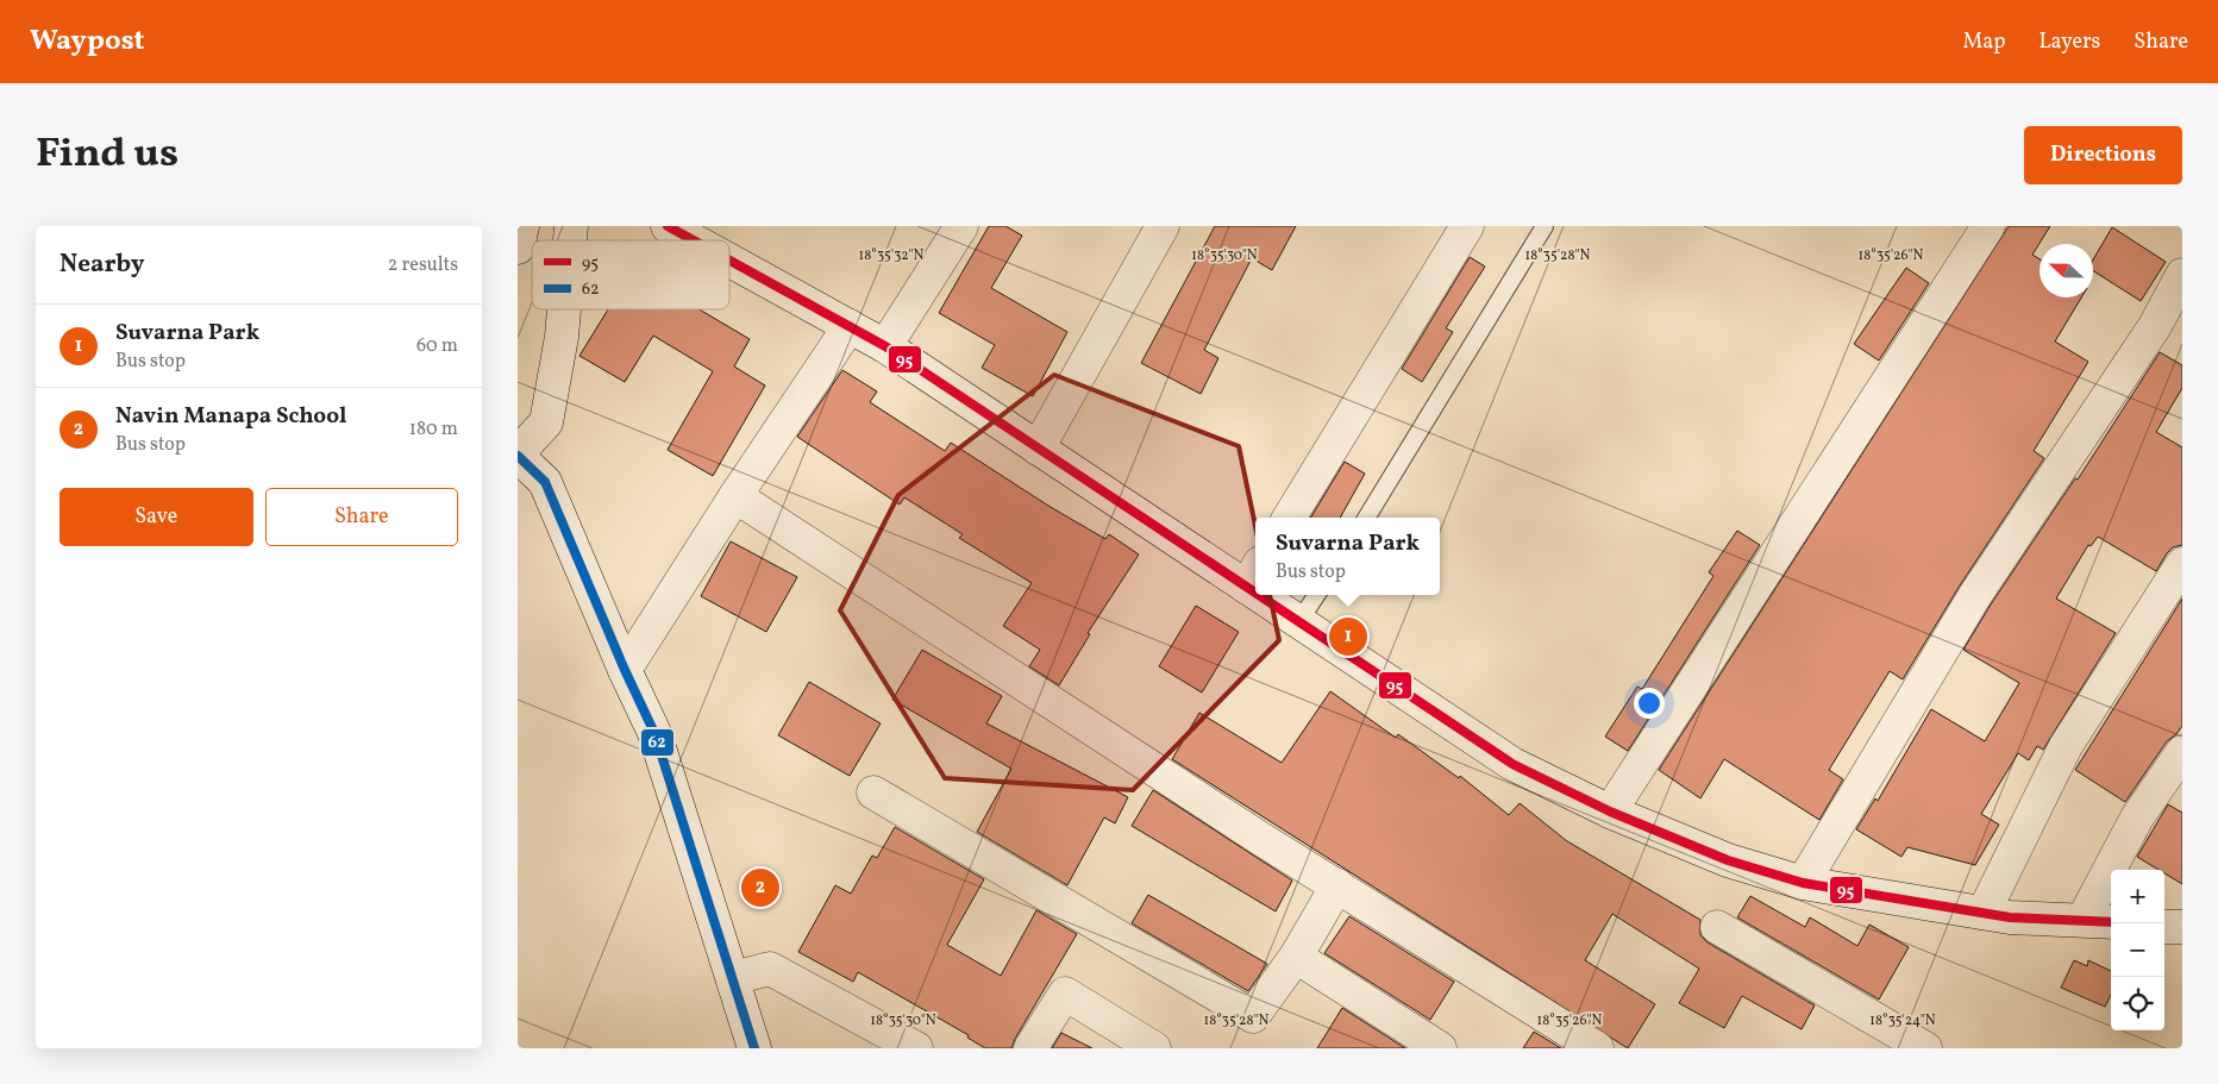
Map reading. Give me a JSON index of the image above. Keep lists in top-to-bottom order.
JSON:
{
  "lines": ["transit line 95", "transit line 62"],
  "legend": ["95", "62"],
  "north": "left",
  "page": {
    "header": "Waypost",
    "nav": ["Map", "Layers", "Share"],
    "title": "Find us",
    "buttons": [
      "Directions",
      ["Save", "Share"]
    ],
    "heading": ["Nearby", "2 results"],
    "list": [
      {
        "mark": "1",
        "name": "Suvarna Park",
        "note": "Bus stop",
        "value": "60 m"
      },
      {
        "mark": "2",
        "name": "Navin Manapa School",
        "note": "Bus stop",
        "value": "180 m"
      }
    ],
    "popup": ["Suvarna Park", "Bus stop"],
    "pins": ["1", "2"],
    "map_buttons": ["+", "−"]
  },
  "coordinates": [
    "18°35'32\"N",
    "18°35'30\"N",
    "18°35'28\"N",
    "18°35'26\"N",
    "18°35'24\"N"
  ]
}
